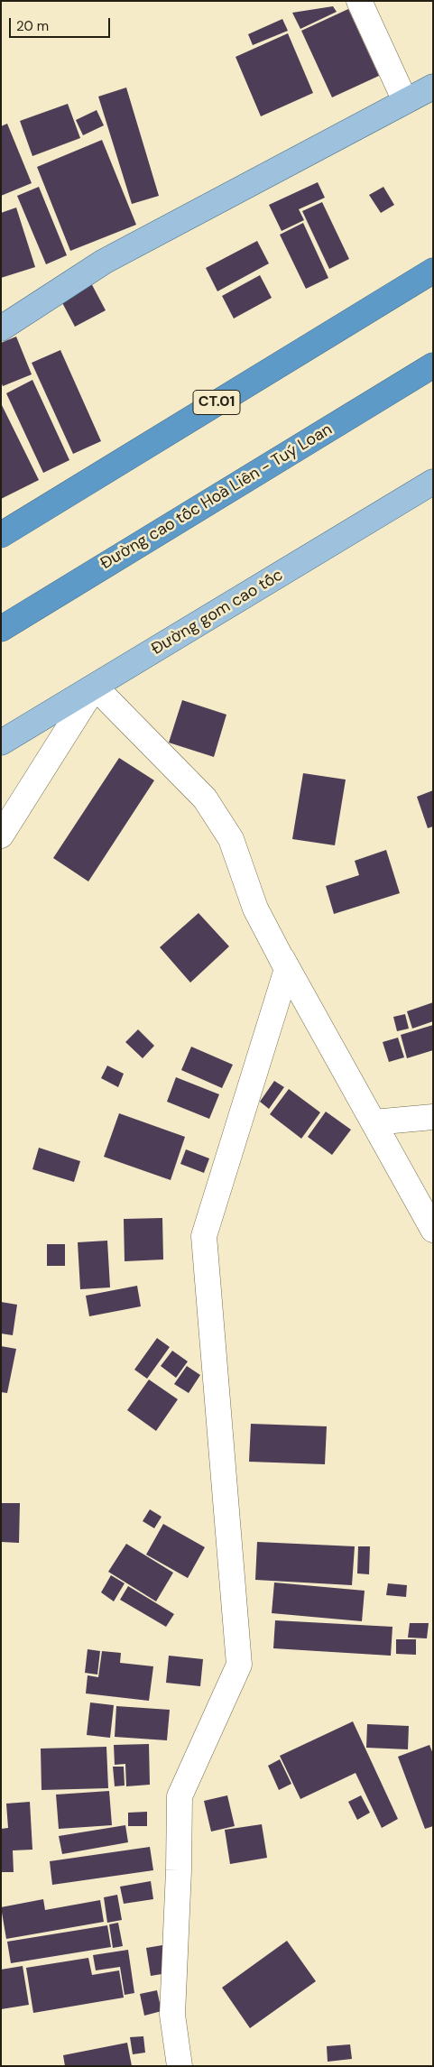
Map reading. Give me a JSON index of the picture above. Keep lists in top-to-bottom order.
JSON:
{
  "streets": {
    "highway": ["CT.01", "Đường cao tốc Hoà Liên - Tuý Loan"],
    "main road": ["Đường gom cao tốc"]
  },
  "scale_bar": "20 m"
}
